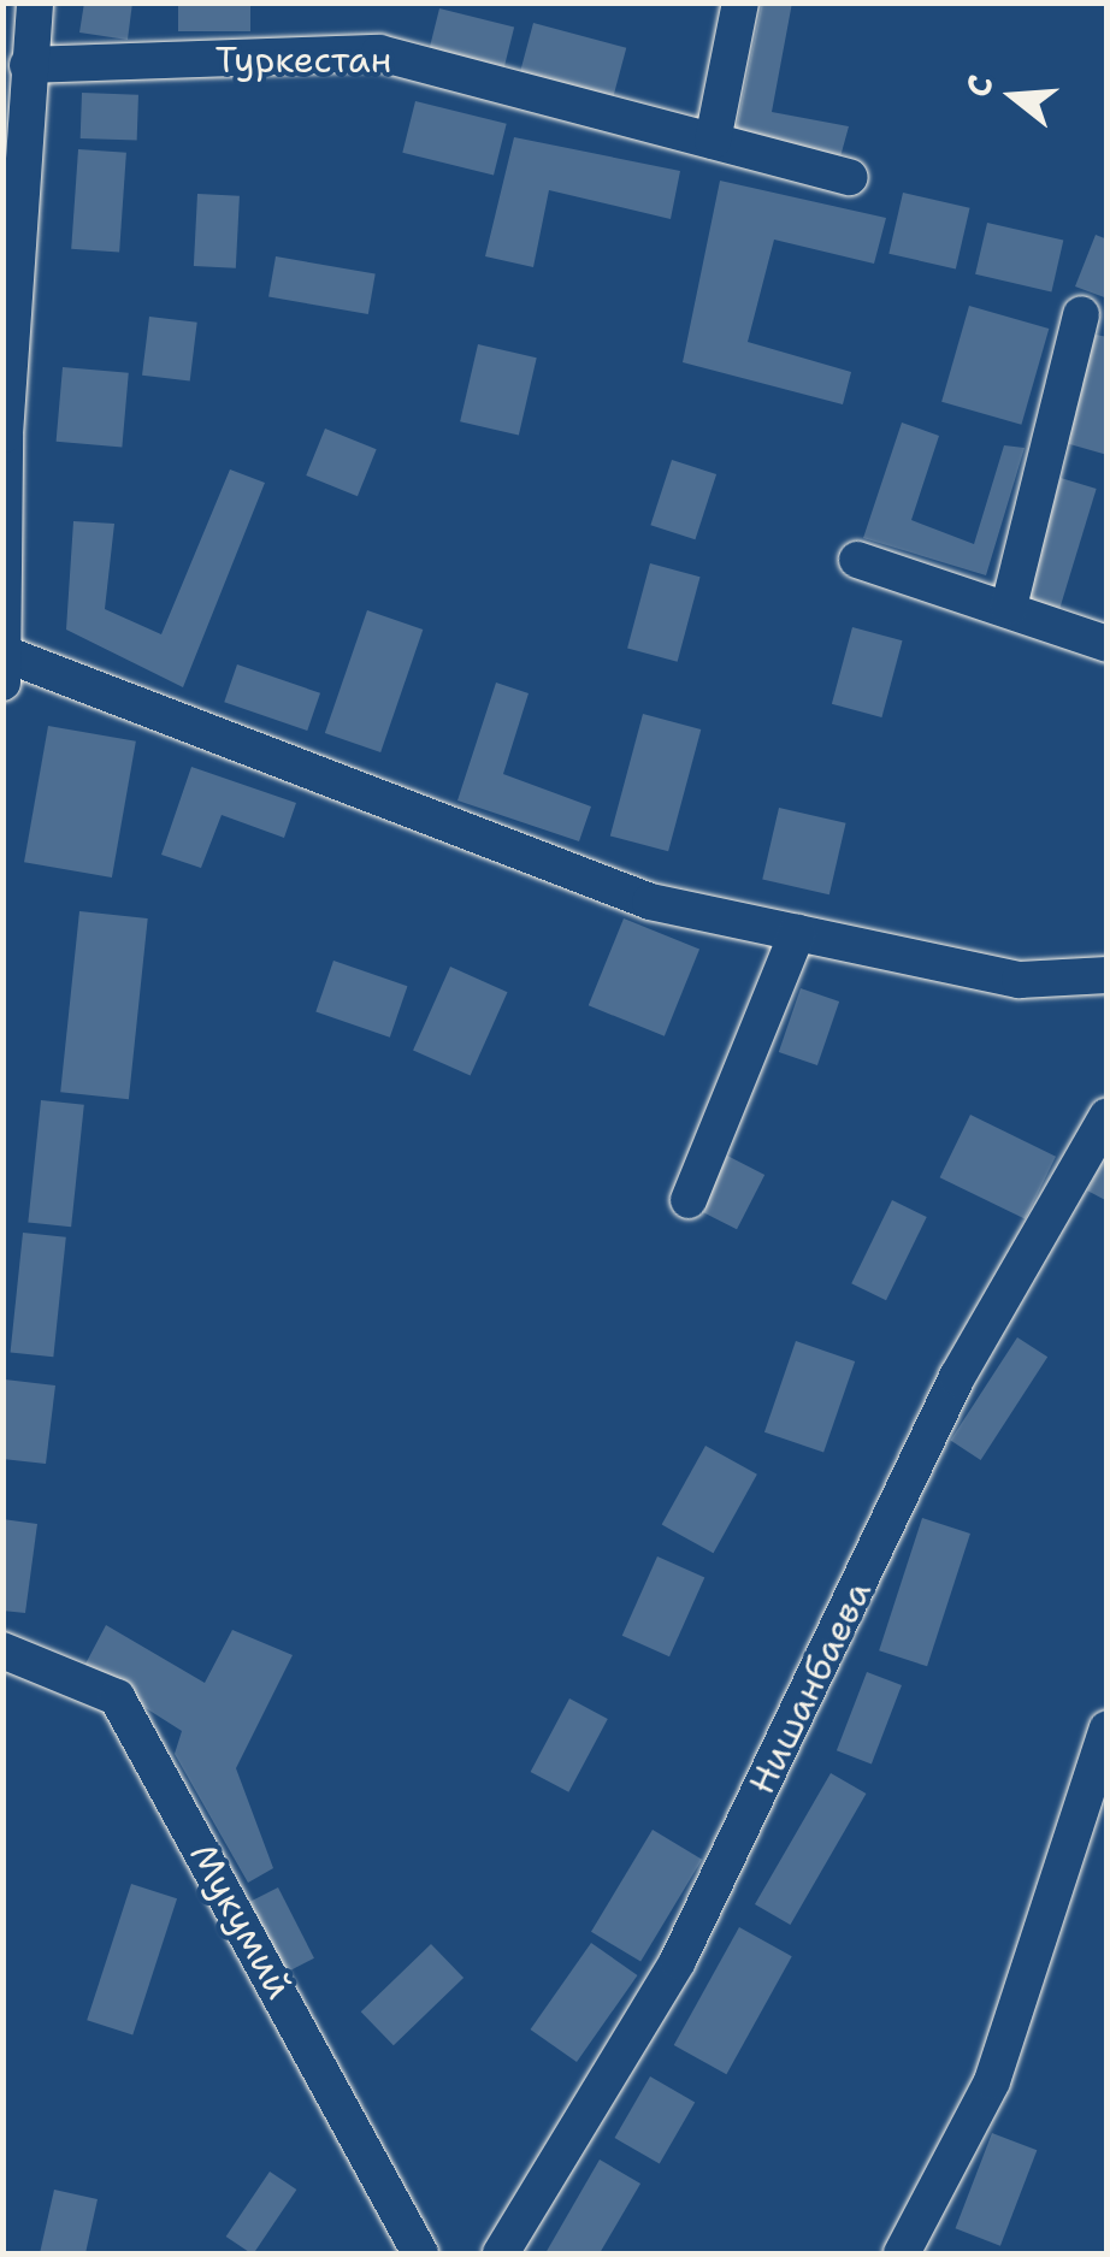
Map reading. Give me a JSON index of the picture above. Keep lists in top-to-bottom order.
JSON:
{
  "streets": {
    "street": ["Туркестан", "Нишанбаева", "Мукумий"]
  },
  "north": "left"
}
